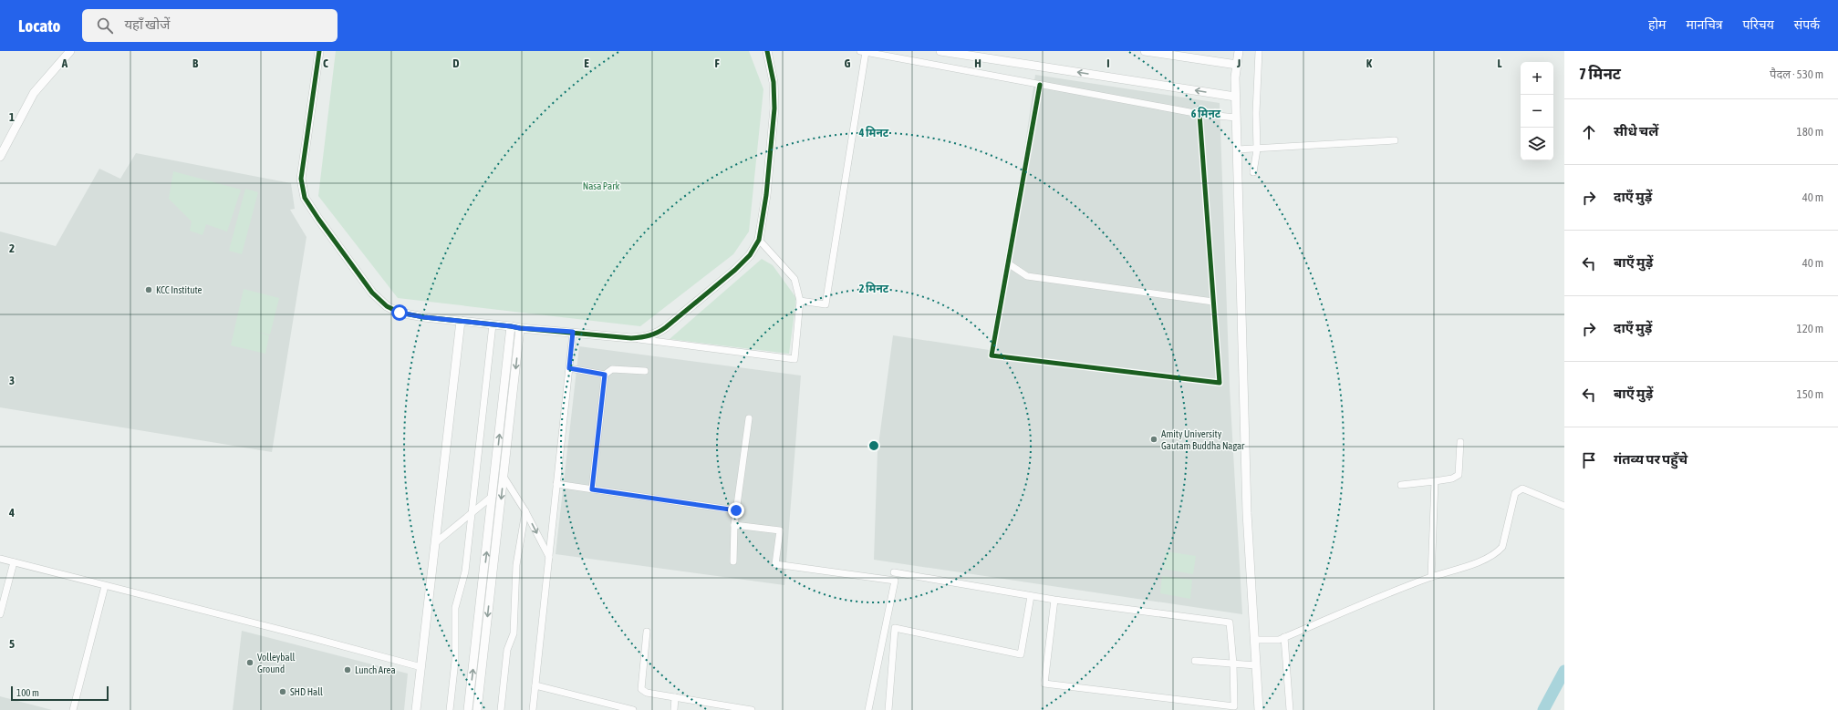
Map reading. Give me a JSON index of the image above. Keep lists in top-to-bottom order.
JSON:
{
  "parks": ["Nasa Park"],
  "places": [
    "KCC Institute",
    "Amity University Gautam Buddha Nagar",
    "Volleyball Ground",
    "Lunch Area",
    "SHD Hall"
  ],
  "scale_bar": "100 m",
  "page": {
    "header": "Locato",
    "search": "यहाँ खोजें",
    "nav": [
      "होम",
      "मानचित्र",
      "परिचय",
      "संपर्क"
    ],
    "heading": ["7 मिनट", "पैदल · 530 m"],
    "map_buttons": ["+", "−"],
    "list": [
      ["सीधे चलें", "180 m"],
      ["दाएँ मुड़ें", "40 m"],
      ["बाएँ मुड़ें", "40 m"],
      ["दाएँ मुड़ें", "120 m"],
      ["बाएँ मुड़ें", "150 m"],
      "गंतव्य पर पहुँचे"
    ],
    "scale": "100 m"
  },
  "grid": {
    "columns": [
      "A",
      "B",
      "C",
      "D",
      "E",
      "F",
      "G",
      "H",
      "I",
      "J",
      "K",
      "L"
    ],
    "rows": [
      "1",
      "2",
      "3",
      "4",
      "5"
    ]
  },
  "rings": ["6 मिनट", "4 मिनट", "2 मिनट"]
}
